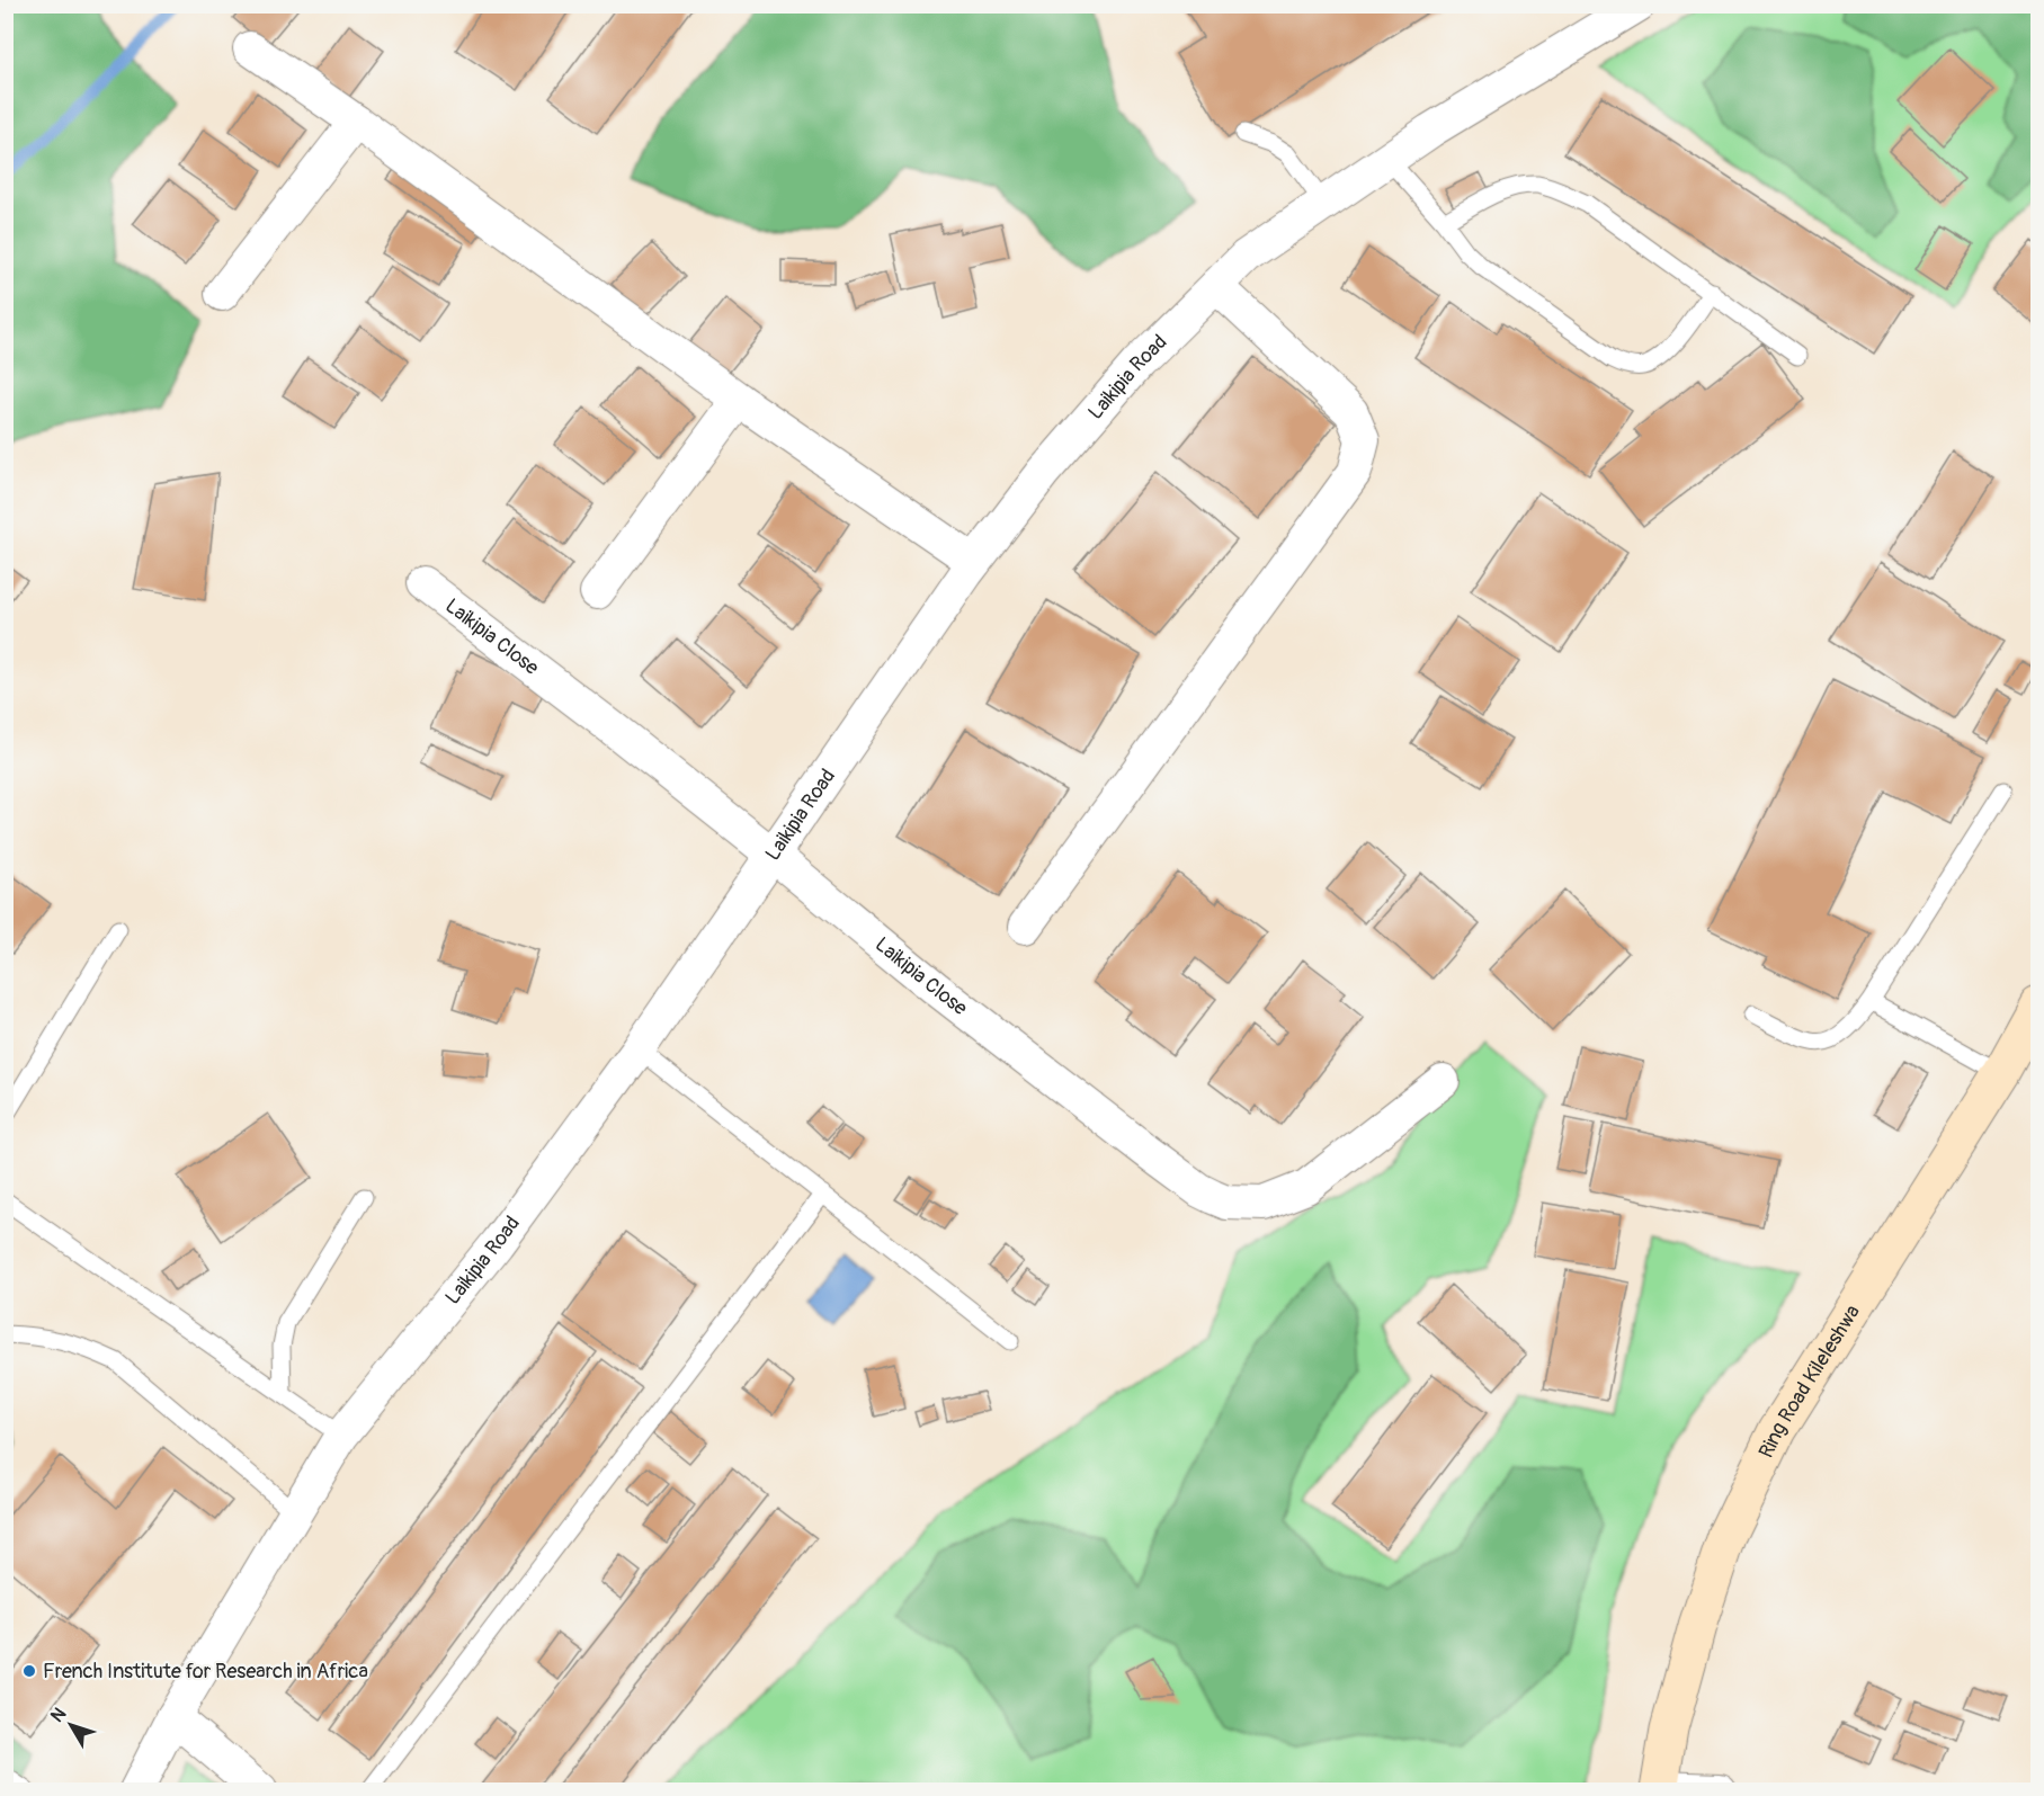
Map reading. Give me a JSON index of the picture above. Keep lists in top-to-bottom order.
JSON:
{
  "streets": {
    "main road": ["Ring Road Kileleshwa"],
    "street": ["Laikipia Road", "Laikipia Close"]
  },
  "crossings": [
    ["Laikipia Road", "Laikipia Close"]
  ],
  "places": ["French Institute for Research in Africa"],
  "north": "top left"
}
